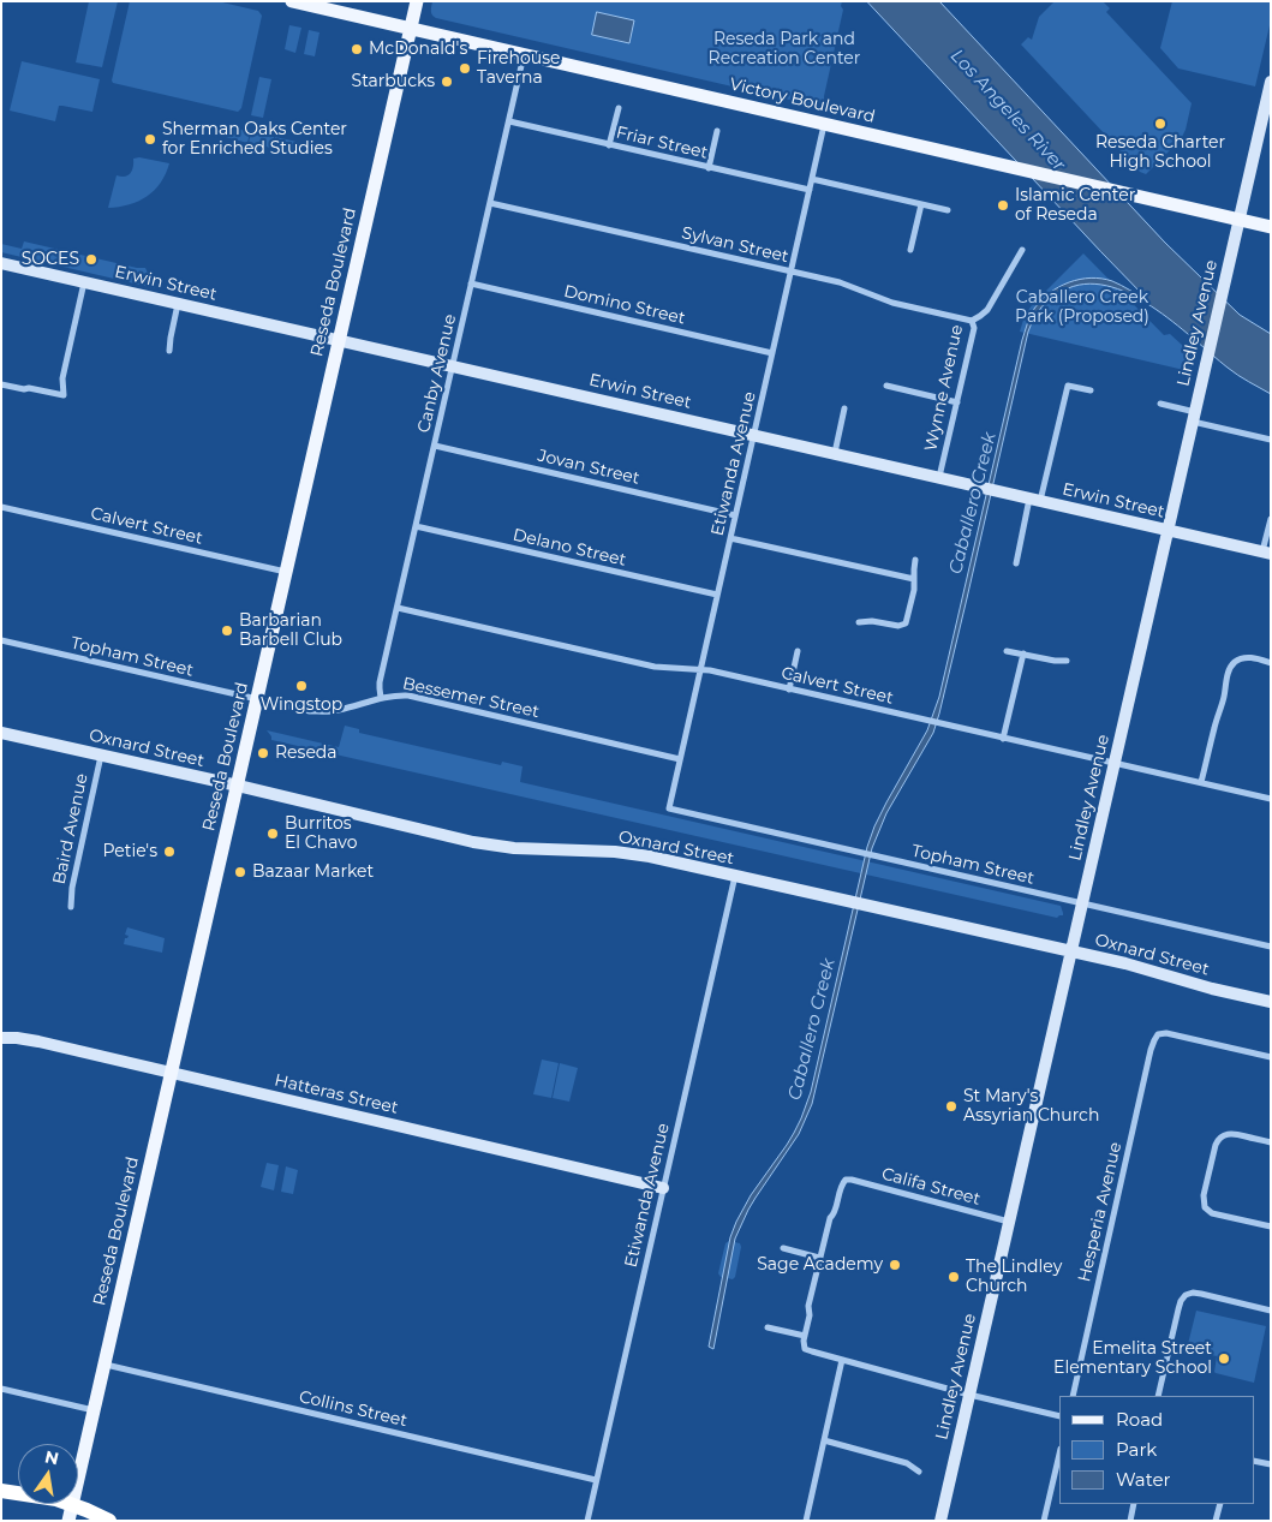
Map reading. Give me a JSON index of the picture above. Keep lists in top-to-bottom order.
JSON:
{
  "streets": {
    "main road": [
      "Victory Boulevard",
      "Reseda Boulevard",
      "Erwin Street",
      "Lindley Avenue",
      "Oxnard Street",
      "Hatteras Street"
    ],
    "street": [
      "Friar Street",
      "Sylvan Street",
      "Domino Street",
      "Canby Avenue",
      "Wynne Avenue",
      "Etiwanda Avenue",
      "Jovan Street",
      "Calvert Street",
      "Delano Street",
      "Topham Street",
      "Bessemer Street",
      "Baird Avenue",
      "Califa Street",
      "Hesperia Avenue",
      "Collins Street"
    ]
  },
  "crossings": [
    ["Victory Boulevard", "Reseda Boulevard"],
    ["Victory Boulevard", "Lindley Avenue"],
    ["Victory Boulevard", "Canby Avenue"],
    ["Victory Boulevard", "Etiwanda Avenue"],
    ["Friar Street", "Canby Avenue"],
    ["Friar Street", "Etiwanda Avenue"],
    ["Sylvan Street", "Canby Avenue"],
    ["Sylvan Street", "Wynne Avenue"],
    ["Sylvan Street", "Etiwanda Avenue"],
    ["Reseda Boulevard", "Erwin Street"],
    ["Reseda Boulevard", "Calvert Street"],
    ["Reseda Boulevard", "Topham Street"],
    ["Reseda Boulevard", "Bessemer Street"],
    ["Reseda Boulevard", "Oxnard Street"],
    ["Reseda Boulevard", "Hatteras Street"],
    ["Reseda Boulevard", "Collins Street"],
    ["Erwin Street", "Lindley Avenue"],
    ["Erwin Street", "Canby Avenue"],
    ["Erwin Street", "Wynne Avenue"],
    ["Erwin Street", "Etiwanda Avenue"],
    ["Domino Street", "Canby Avenue"],
    ["Domino Street", "Etiwanda Avenue"],
    ["Lindley Avenue", "Calvert Street"],
    ["Lindley Avenue", "Topham Street"],
    ["Lindley Avenue", "Oxnard Street"],
    ["Lindley Avenue", "Califa Street"],
    ["Canby Avenue", "Jovan Street"],
    ["Canby Avenue", "Calvert Street"],
    ["Canby Avenue", "Delano Street"],
    ["Canby Avenue", "Bessemer Street"],
    ["Etiwanda Avenue", "Jovan Street"],
    ["Etiwanda Avenue", "Calvert Street"],
    ["Etiwanda Avenue", "Delano Street"],
    ["Etiwanda Avenue", "Topham Street"],
    ["Etiwanda Avenue", "Bessemer Street"],
    ["Etiwanda Avenue", "Oxnard Street"],
    ["Etiwanda Avenue", "Hatteras Street"],
    ["Etiwanda Avenue", "Collins Street"],
    ["Topham Street", "Bessemer Street"],
    ["Oxnard Street", "Baird Avenue"]
  ],
  "water": ["Los Angeles River", "Caballero Creek"],
  "parks": ["Reseda Park and Recreation Center", "Caballero Creek Park (Proposed)"],
  "places": [
    "McDonald's",
    "Firehouse Taverna",
    "Starbucks",
    "Reseda Charter High School",
    "Sherman Oaks Center for Enriched Studies",
    "Islamic Center of Reseda",
    "SOCES",
    "Barbarian Barbell Club",
    "Wingstop",
    "Reseda",
    "Burritos El Chavo",
    "Petie's",
    "Bazaar Market",
    "St Mary's Assyrian Church",
    "Sage Academy",
    "The Lindley Church",
    "Emelita Street Elementary School"
  ],
  "legend": ["Road", "Park", "Water"],
  "north": "top"
}
